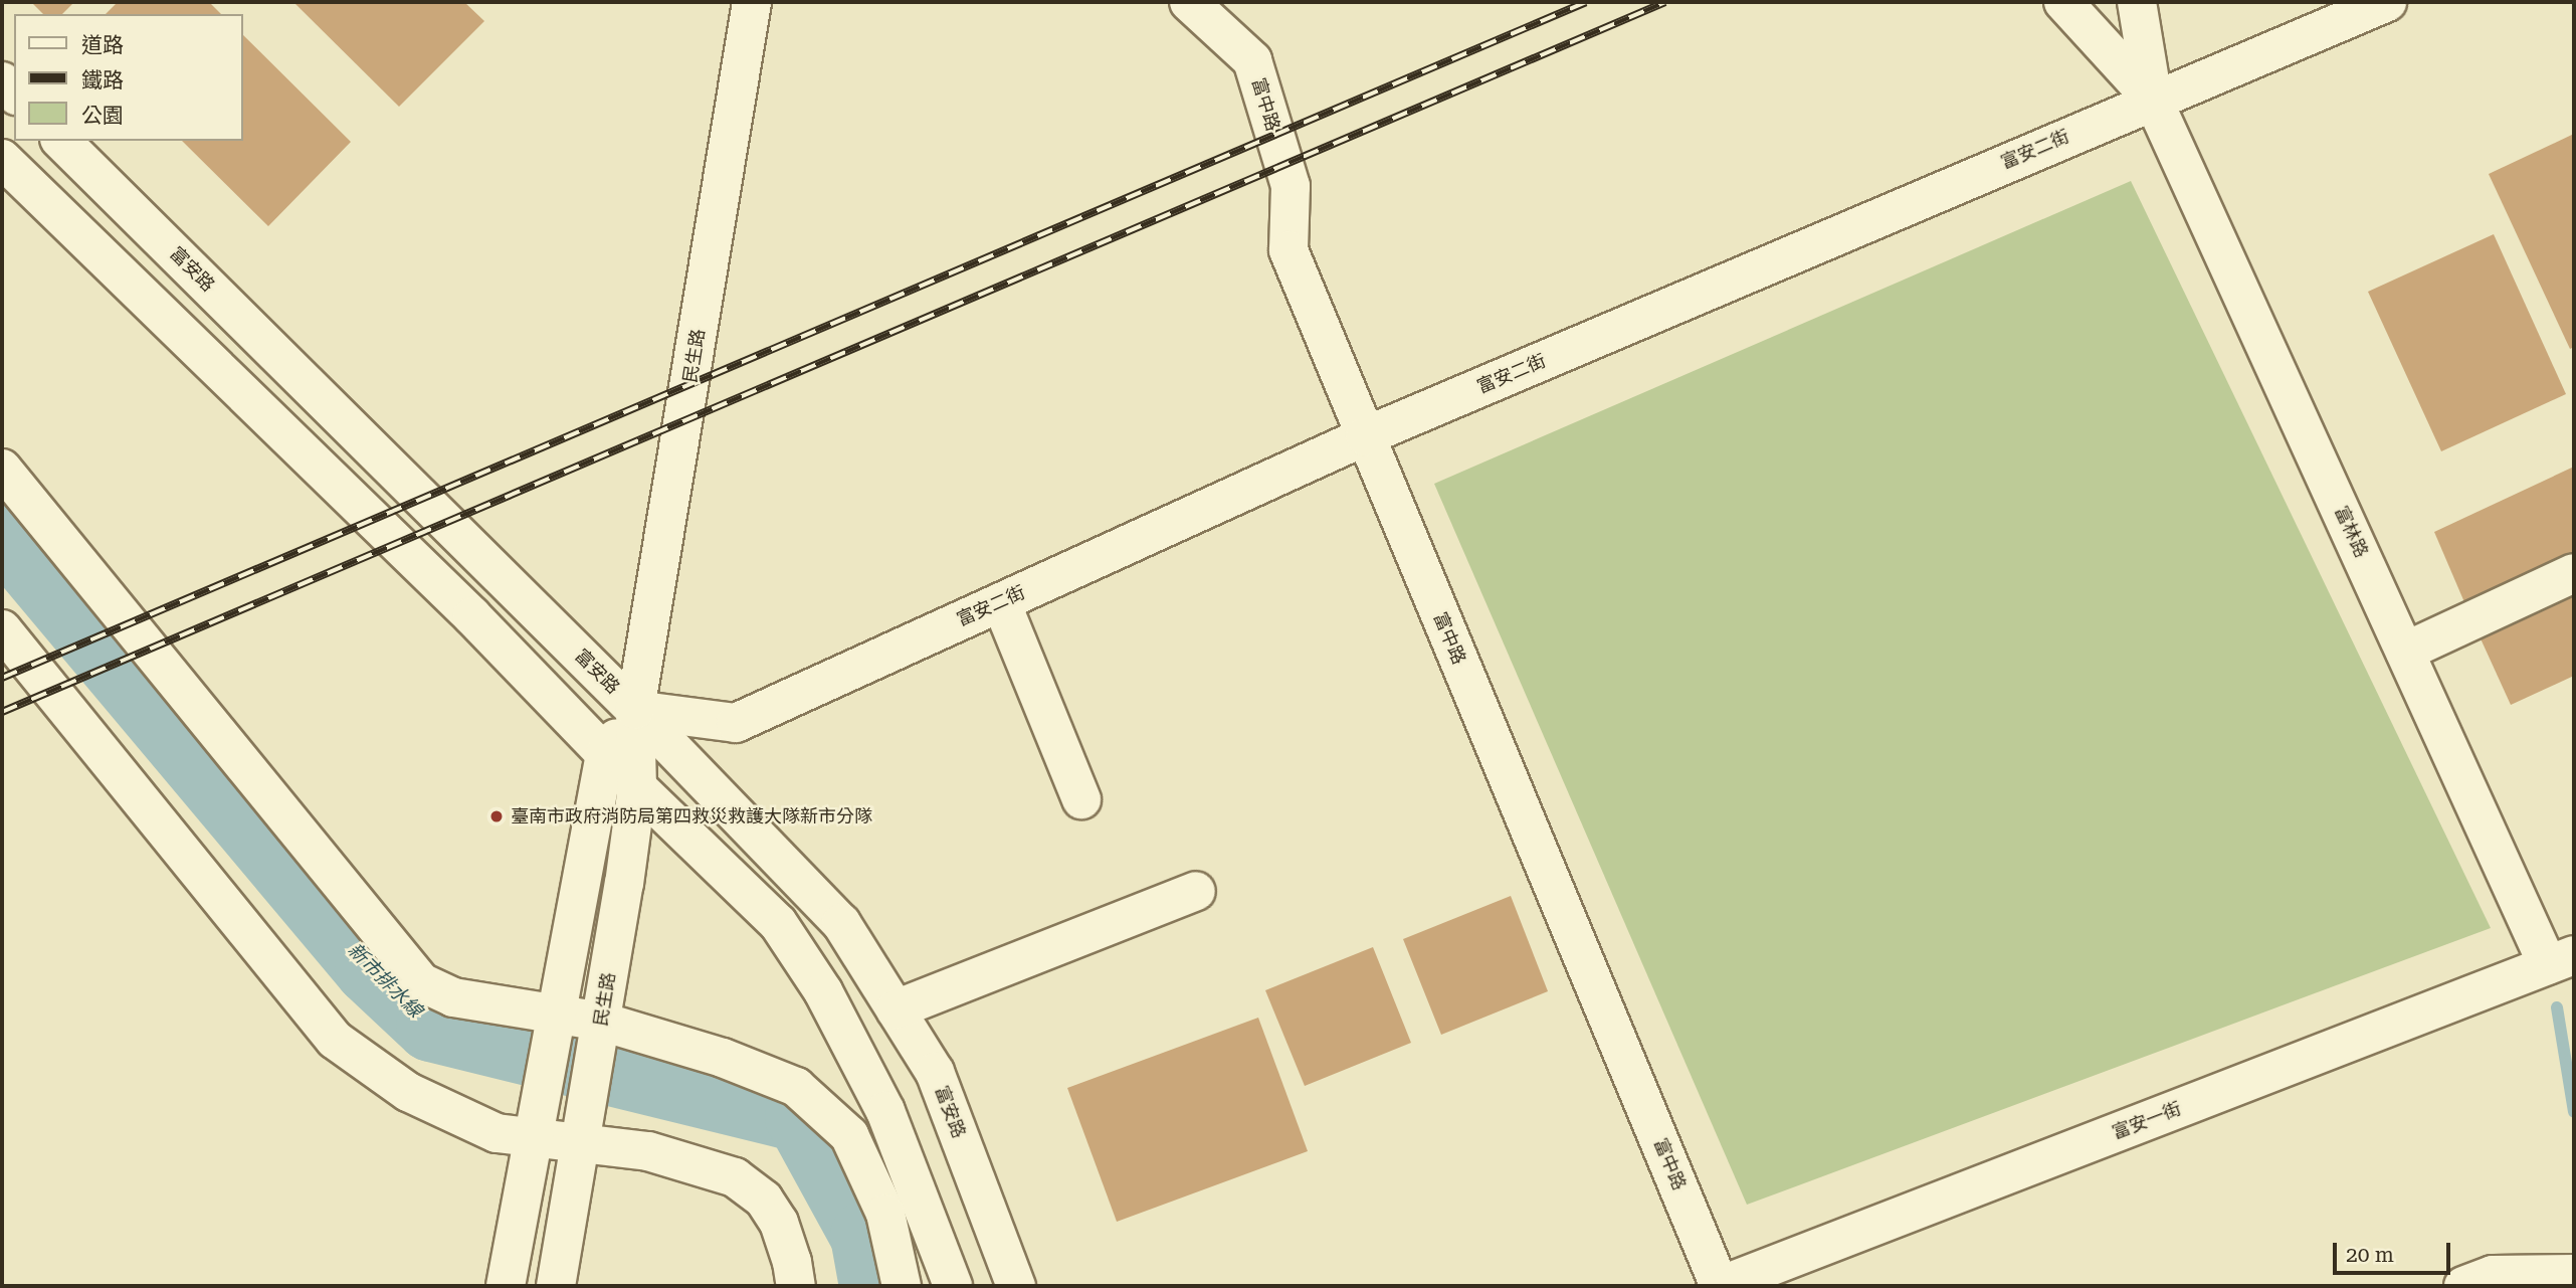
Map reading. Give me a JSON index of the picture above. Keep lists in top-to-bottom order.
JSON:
{
  "streets": {
    "street": [
      "富中路",
      "富安二街",
      "富安路",
      "民生路",
      "富林路",
      "富安一街"
    ]
  },
  "crossings": [
    ["富中路", "富安二街"],
    ["富中路", "富安一街"],
    ["富安二街", "富安路"],
    ["富安二街", "民生路"],
    ["富安二街", "富林路"],
    ["富安路", "民生路"],
    ["富林路", "富安一街"]
  ],
  "water": ["新市排水線"],
  "places": ["臺南市政府消防局第四救災救護大隊新市分隊"],
  "legend": ["道路", "鐵路", "公園"],
  "scale_bar": "20 m"
}
